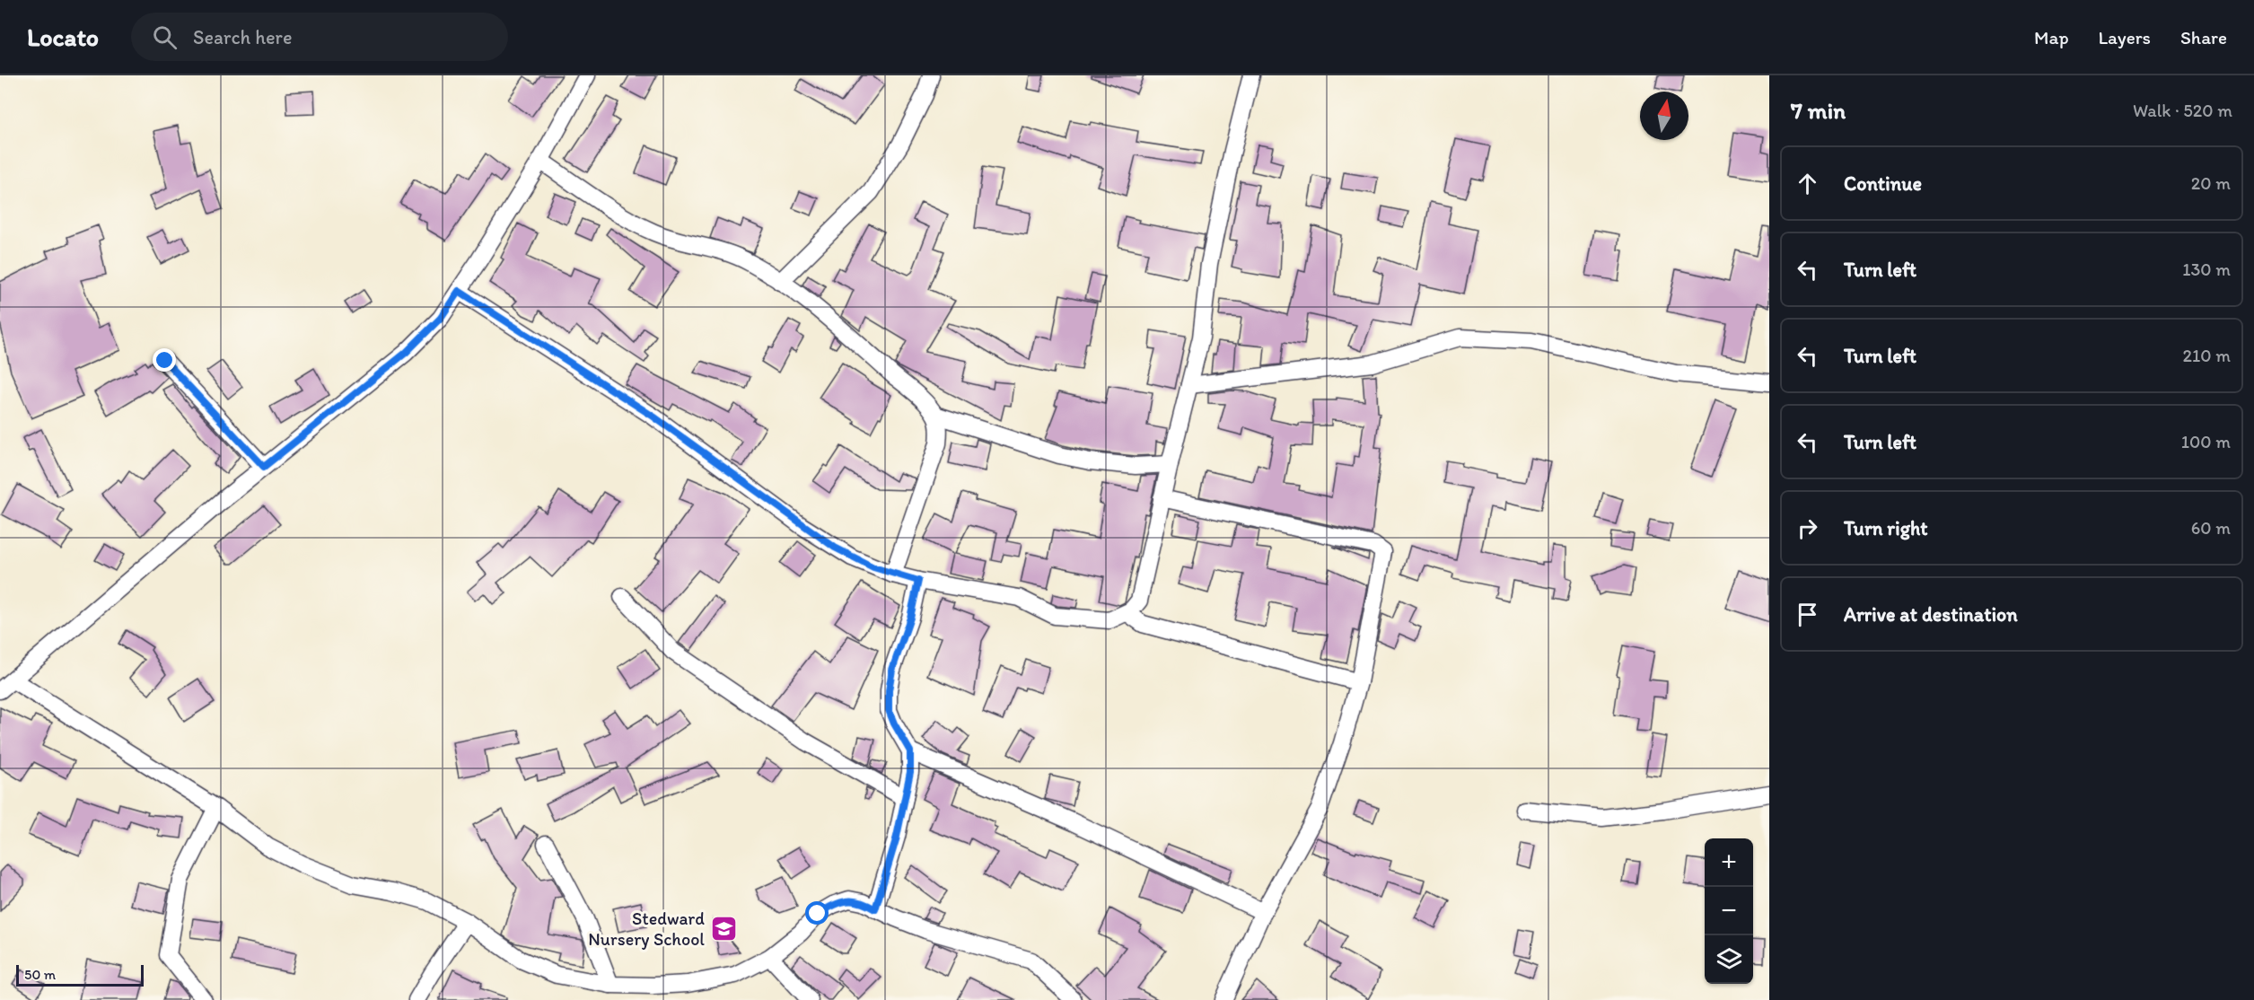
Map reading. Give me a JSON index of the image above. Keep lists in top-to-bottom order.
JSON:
{
  "places": {
    "school or university": ["Stedward Nursery School"]
  },
  "scale_bar": "50 m",
  "north": "top",
  "page": {
    "header": "Locato",
    "search": "Search here",
    "nav": ["Map", "Layers", "Share"],
    "heading": ["7 min", "Walk · 520 m"],
    "list": [
      ["Continue", "20 m"],
      ["Turn left", "130 m"],
      ["Turn left", "210 m"],
      ["Turn left", "100 m"],
      ["Turn right", "60 m"],
      "Arrive at destination"
    ],
    "map_buttons": ["+", "−"],
    "scale": "50 m"
  }
}
